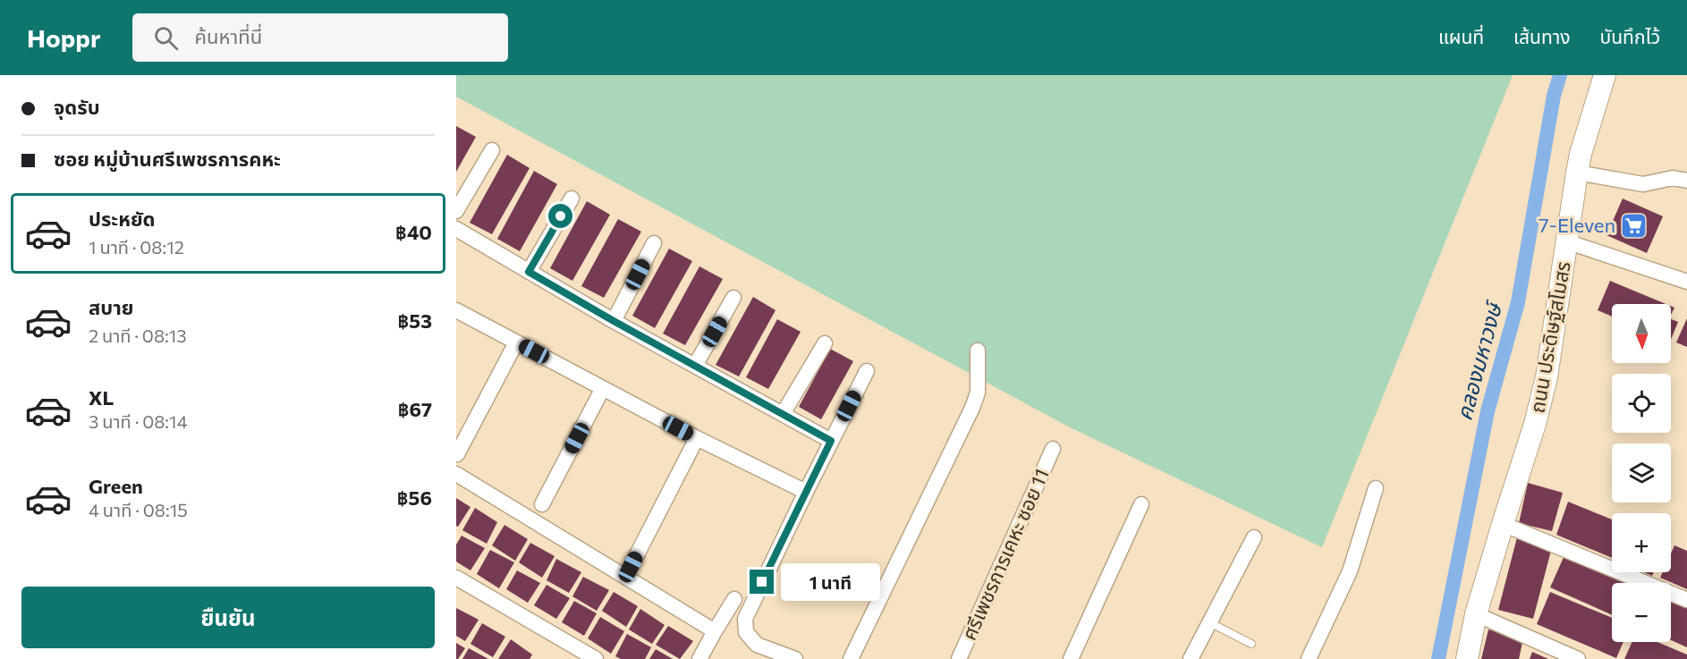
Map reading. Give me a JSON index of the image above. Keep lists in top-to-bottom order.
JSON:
{
  "streets": {
    "street": ["ถนน ประดิษฐ์สโมสร", "ศรีเพชรการเคหะ ซอย 11"]
  },
  "water": ["คลองมหาวงษ์"],
  "places": {
    "supermarket": ["7-Eleven"]
  },
  "north": "bottom",
  "page": {
    "header": "Hoppr",
    "search": "ค้นหาที่นี่",
    "nav": ["แผนที่", "เส้นทาง", "บันทึกไว้"],
    "banner": ["จุดรับ", "ซอย หมู่บ้านศรีเพชรการคหะ"],
    "list": [
      {
        "name": "ประหยัด",
        "note": "1 นาที · 08:12",
        "value": "฿40"
      },
      {
        "name": "สบาย",
        "note": "2 นาที · 08:13",
        "value": "฿53"
      },
      {
        "name": "XL",
        "note": "3 นาที · 08:14",
        "value": "฿67"
      },
      {
        "name": "Green",
        "note": "4 นาที · 08:15",
        "value": "฿56"
      }
    ],
    "map_buttons": ["+", "−"],
    "bubble": "1 นาที",
    "buttons": "ยืนยัน"
  }
}
